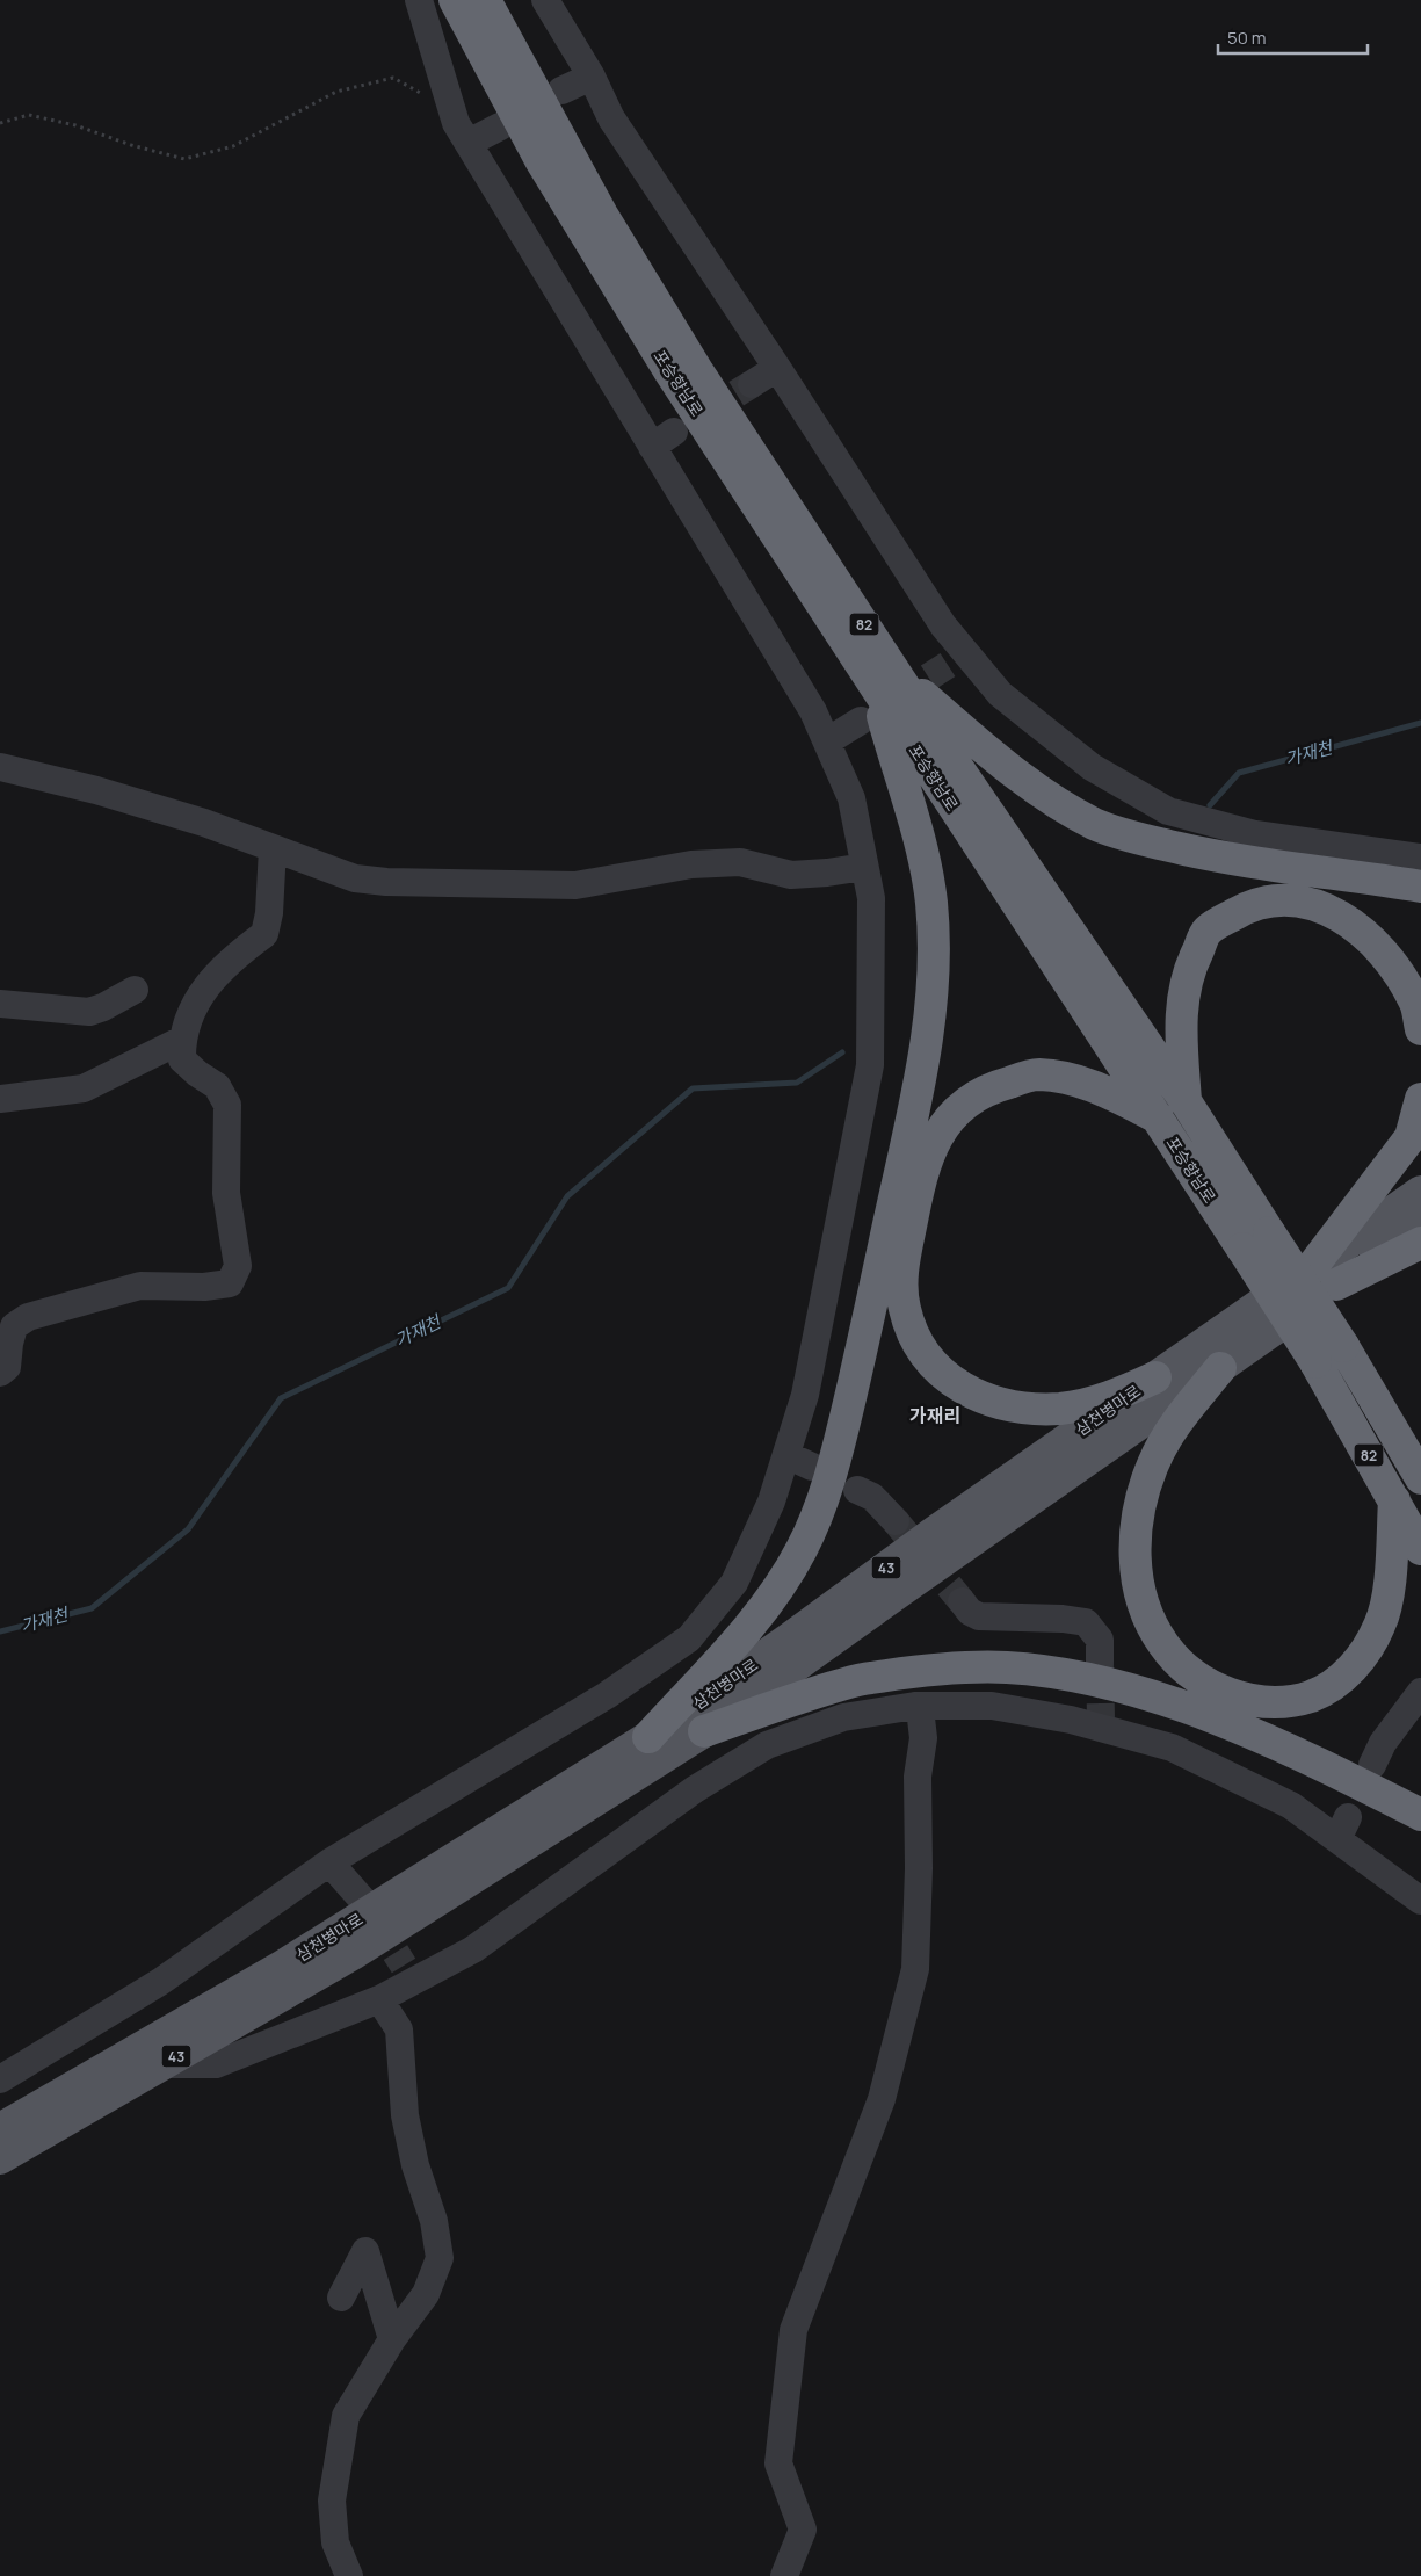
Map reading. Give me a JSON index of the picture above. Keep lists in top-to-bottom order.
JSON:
{
  "streets": {
    "highway": ["포승향남로", "82"],
    "main road": ["삼천병마로", "43"]
  },
  "districts": ["가재리"],
  "water": ["가재천"],
  "scale_bar": "50 m"
}
